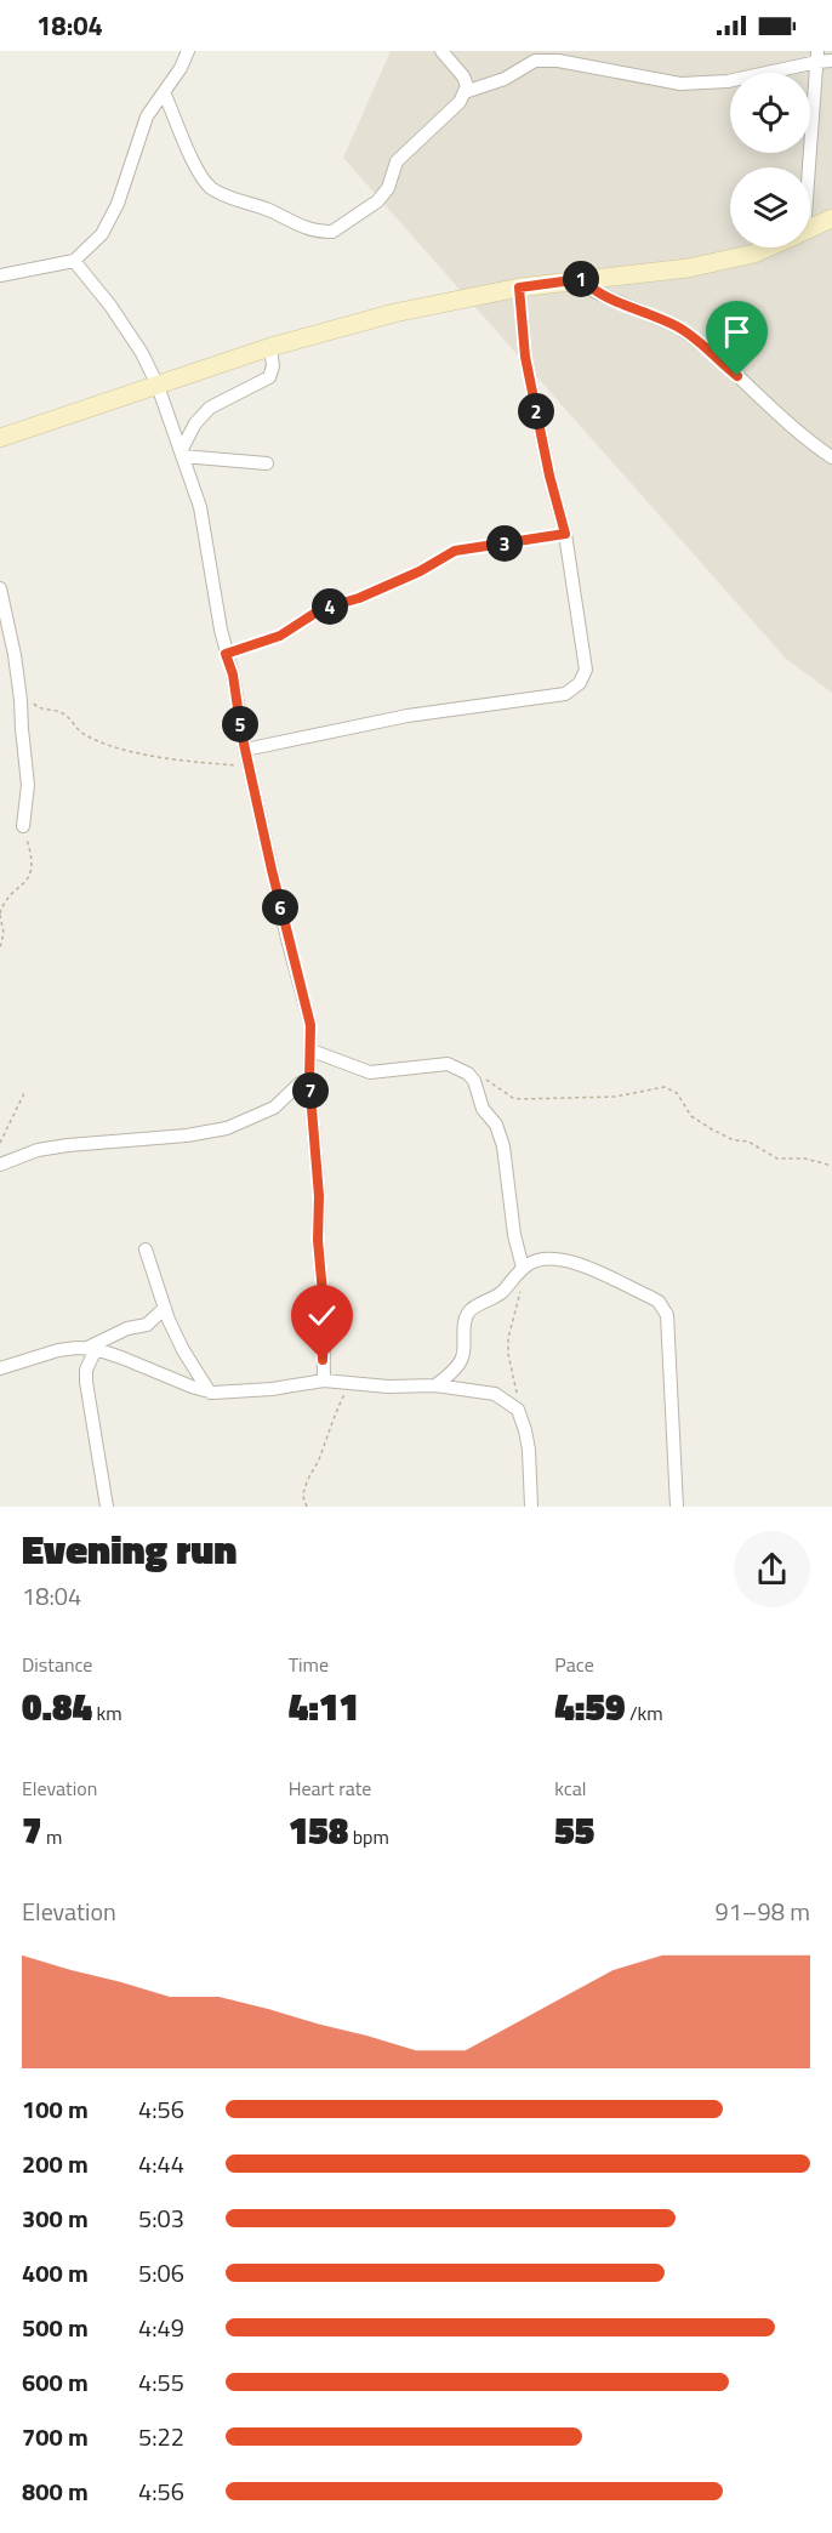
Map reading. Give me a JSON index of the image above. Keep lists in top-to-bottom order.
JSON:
{
  "page": {
    "status": "18:04",
    "pins": [
      "1",
      "2",
      "3",
      "4",
      "5",
      "6",
      "7"
    ],
    "heading": ["Evening run", "18:04"],
    "stats": [
      ["Distance", "0.84 km"],
      ["Time", "4:11"],
      ["Pace", "4:59 /km"],
      ["Elevation", "7 m"],
      ["Heart rate", "158 bpm"],
      ["kcal", "55"]
    ],
    "chart": ["Elevation", "91–98 m"],
    "list": [
      {
        "name": "100 m",
        "note": "4:56"
      },
      {
        "name": "200 m",
        "note": "4:44"
      },
      {
        "name": "300 m",
        "note": "5:03"
      },
      {
        "name": "400 m",
        "note": "5:06"
      },
      {
        "name": "500 m",
        "note": "4:49"
      },
      {
        "name": "600 m",
        "note": "4:55"
      },
      {
        "name": "700 m",
        "note": "5:22"
      },
      {
        "name": "800 m",
        "note": "4:56"
      }
    ]
  }
}
